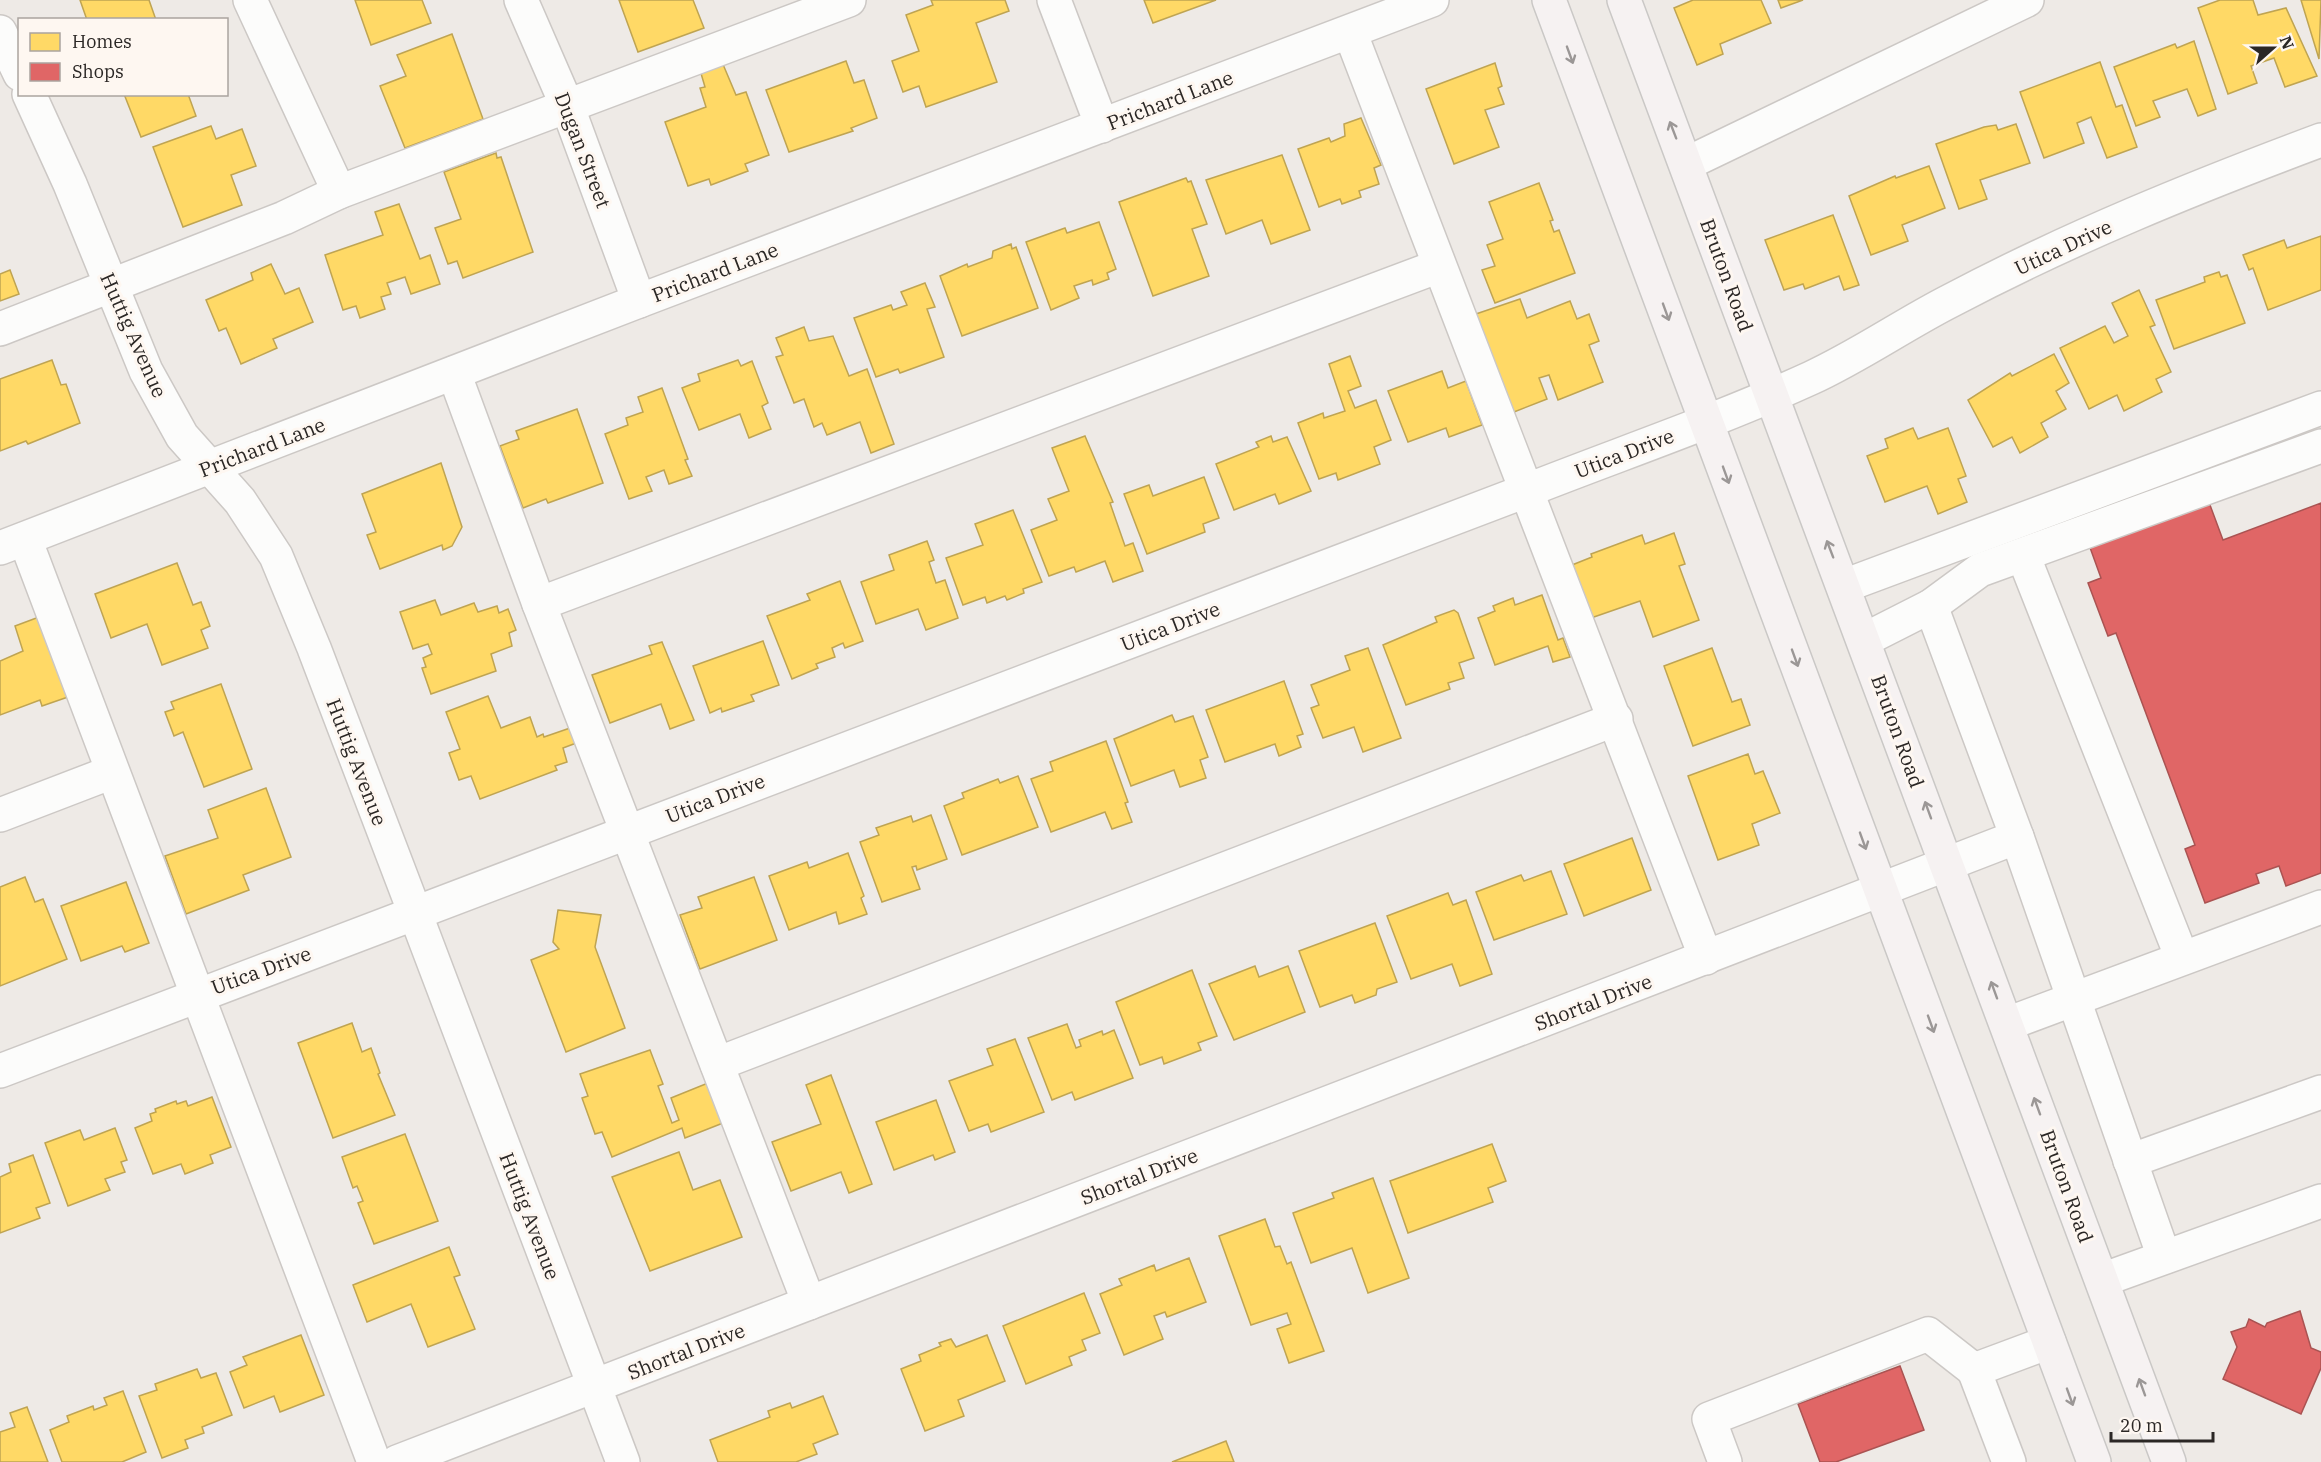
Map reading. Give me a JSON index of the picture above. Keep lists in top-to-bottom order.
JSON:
{
  "streets": {
    "main road": ["Bruton Road"],
    "street": [
      "Prichard Lane",
      "Dugan Street",
      "Utica Drive",
      "Huttig Avenue",
      "Shortal Drive"
    ]
  },
  "crossings": [
    ["Prichard Lane", "Dugan Street"],
    ["Prichard Lane", "Huttig Avenue"],
    ["Utica Drive", "Bruton Road"],
    ["Utica Drive", "Huttig Avenue"],
    ["Bruton Road", "Shortal Drive"],
    ["Huttig Avenue", "Shortal Drive"]
  ],
  "legend": ["Homes", "Shops"],
  "scale_bar": "20 m",
  "north": "right"
}
